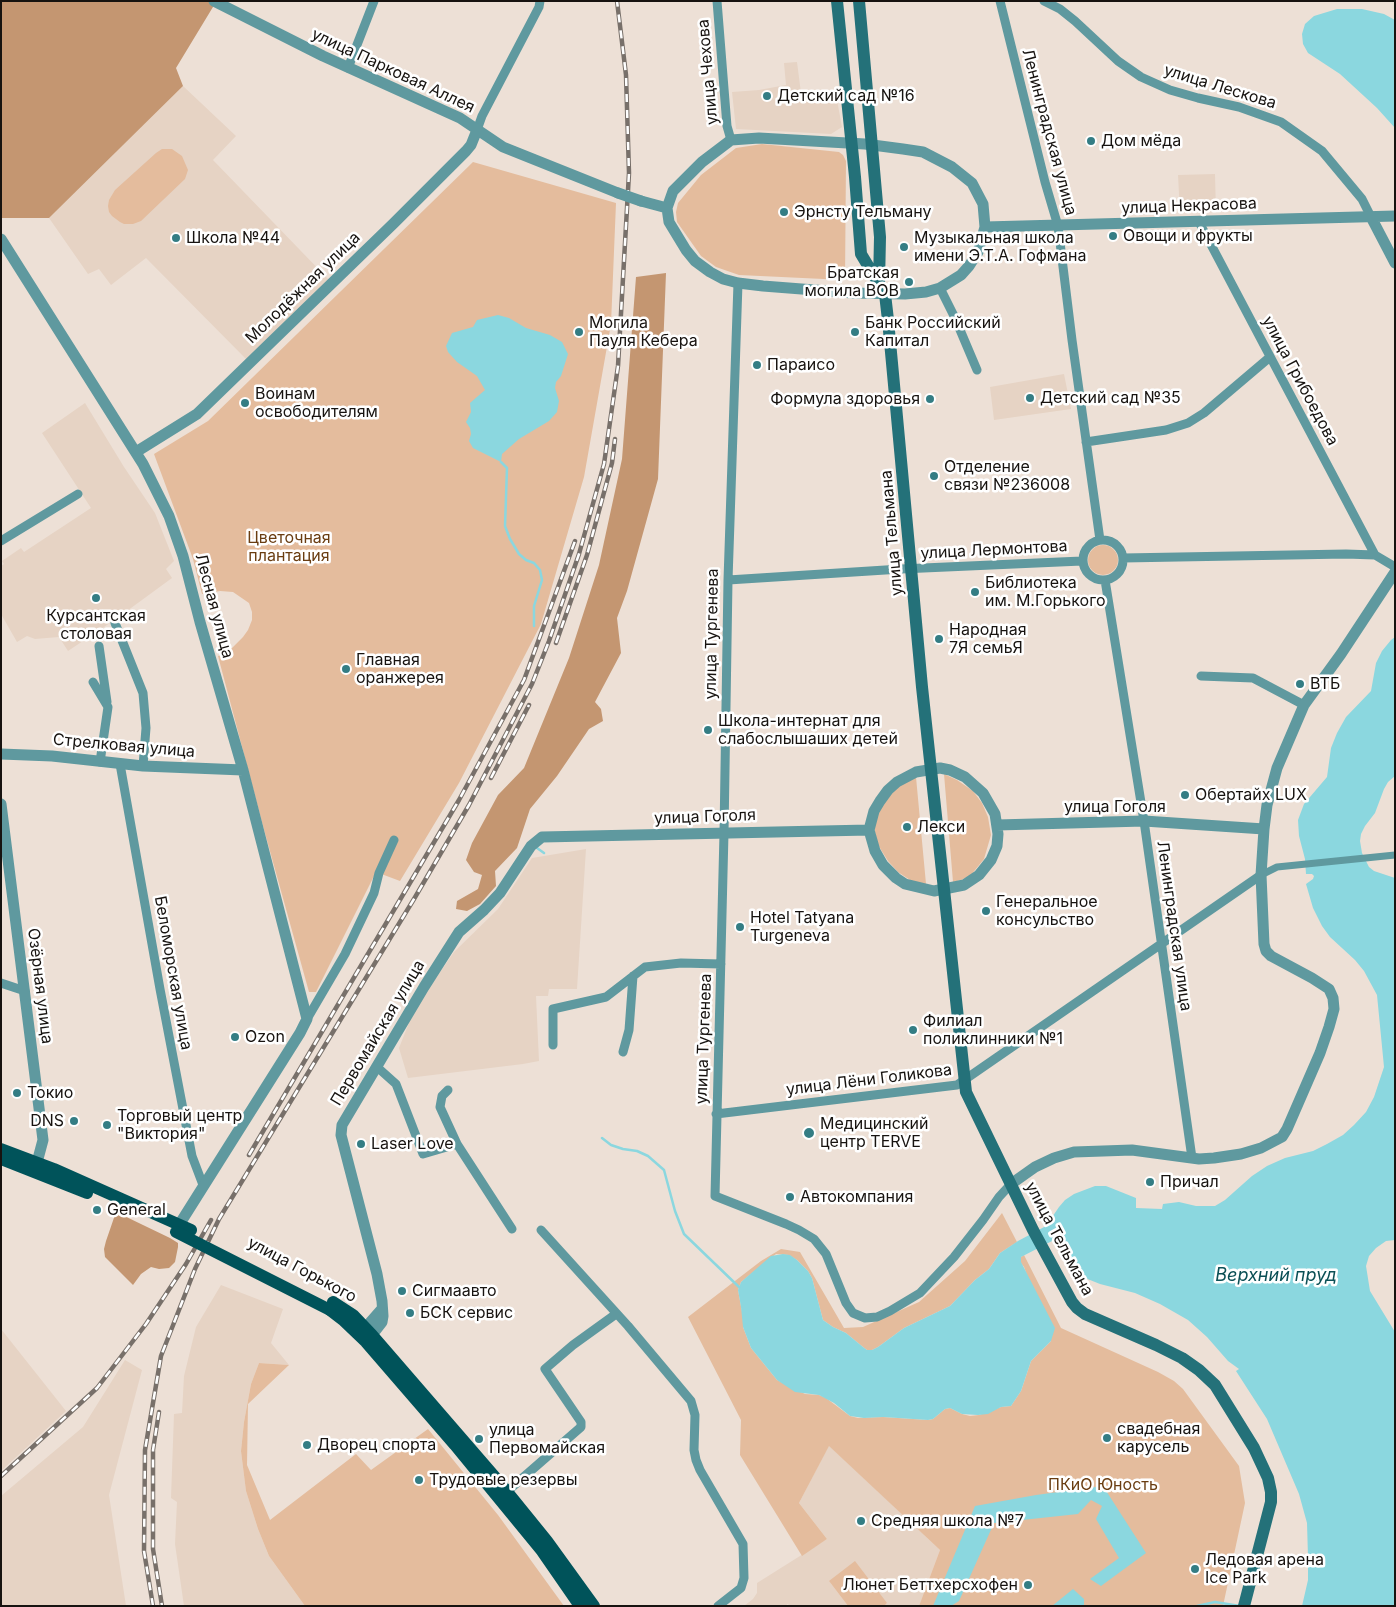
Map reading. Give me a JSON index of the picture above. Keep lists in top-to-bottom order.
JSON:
{
  "streets": {
    "main road": ["улица Тельмана", "улица Горького"],
    "street": [
      "улица Парковая Аллея",
      "улица Чехова",
      "улица Лескова",
      "Ленинградская улица",
      "улица Некрасова",
      "Молодёжная улица",
      "улица Грибоедова",
      "улица Лермонтова",
      "Лесная улица",
      "улица Тургенева",
      "Стрелковая улица",
      "улица Гоголя",
      "Беломорская улица",
      "Озёрная улица",
      "Первомайская улица",
      "улица Лёни Голикова"
    ]
  },
  "crossings": [
    ["улица Парковая Аллея", "Молодёжная улица"],
    ["улица Лескова", "улица Некрасова"],
    ["Ленинградская улица", "улица Некрасова"],
    ["Ленинградская улица", "улица Лермонтова"],
    ["Ленинградская улица", "улица Гоголя"],
    ["Ленинградская улица", "улица Лёни Голикова"],
    ["улица Некрасова", "улица Грибоедова"],
    ["Молодёжная улица", "Лесная улица"],
    ["улица Тельмана", "улица Лермонтова"],
    ["улица Тельмана", "улица Тургенева"],
    ["улица Тельмана", "улица Лёни Голикова"],
    ["улица Лермонтова", "улица Тургенева"],
    ["Лесная улица", "Стрелковая улица"],
    ["улица Тургенева", "улица Гоголя"],
    ["улица Тургенева", "улица Лёни Голикова"],
    ["Стрелковая улица", "Беломорская улица"],
    ["улица Гоголя", "Первомайская улица"],
    ["Озёрная улица", "улица Горького"],
    ["Первомайская улица", "улица Горького"]
  ],
  "water": ["Верхний пруд"],
  "parks": ["Цветочная плантация", "ПКиО Юность"],
  "places": [
    "Детский сад №16",
    "Дом мёда",
    "Эрнсту Тельману",
    "Овощи и фрукты",
    "Школа №44",
    "Музыкальная школа имени Э.Т.А. Гофмана",
    "Братская могила ВОВ",
    "Могила Пауля Кебера",
    "Банк Российский Капитал",
    "Параисо",
    "Детский сад №35",
    "Формула здоровья",
    "Воинам освободителям",
    "Отделение связи №236008",
    "Библиотека им. М.Горького",
    "Курсантская столовая",
    "Народная 7Я семьЯ",
    "Главная оранжерея",
    "ВТБ",
    "Школа-интернат для слабослышаших детей",
    "Обертайх LUX",
    "Лекси",
    "Генеральное консульство",
    "Hotel Tatyana Turgeneva",
    "Филиал поликлинники №1",
    "Ozon",
    "Токио",
    "DNS",
    "Торговый центр \"Виктория\"",
    "Медицинский центр TERVE",
    "Laser Love",
    "Причал",
    "Автокомпания",
    "General",
    "Сигмаавто",
    "БСК сервис",
    "свадебная карусель",
    "улица Первомайская",
    "Дворец спорта",
    "Трудовые резервы",
    "Средняя школа №7",
    "Ледовая арена Ice Park",
    "Люнет Беттхерсхофен"
  ]
}
